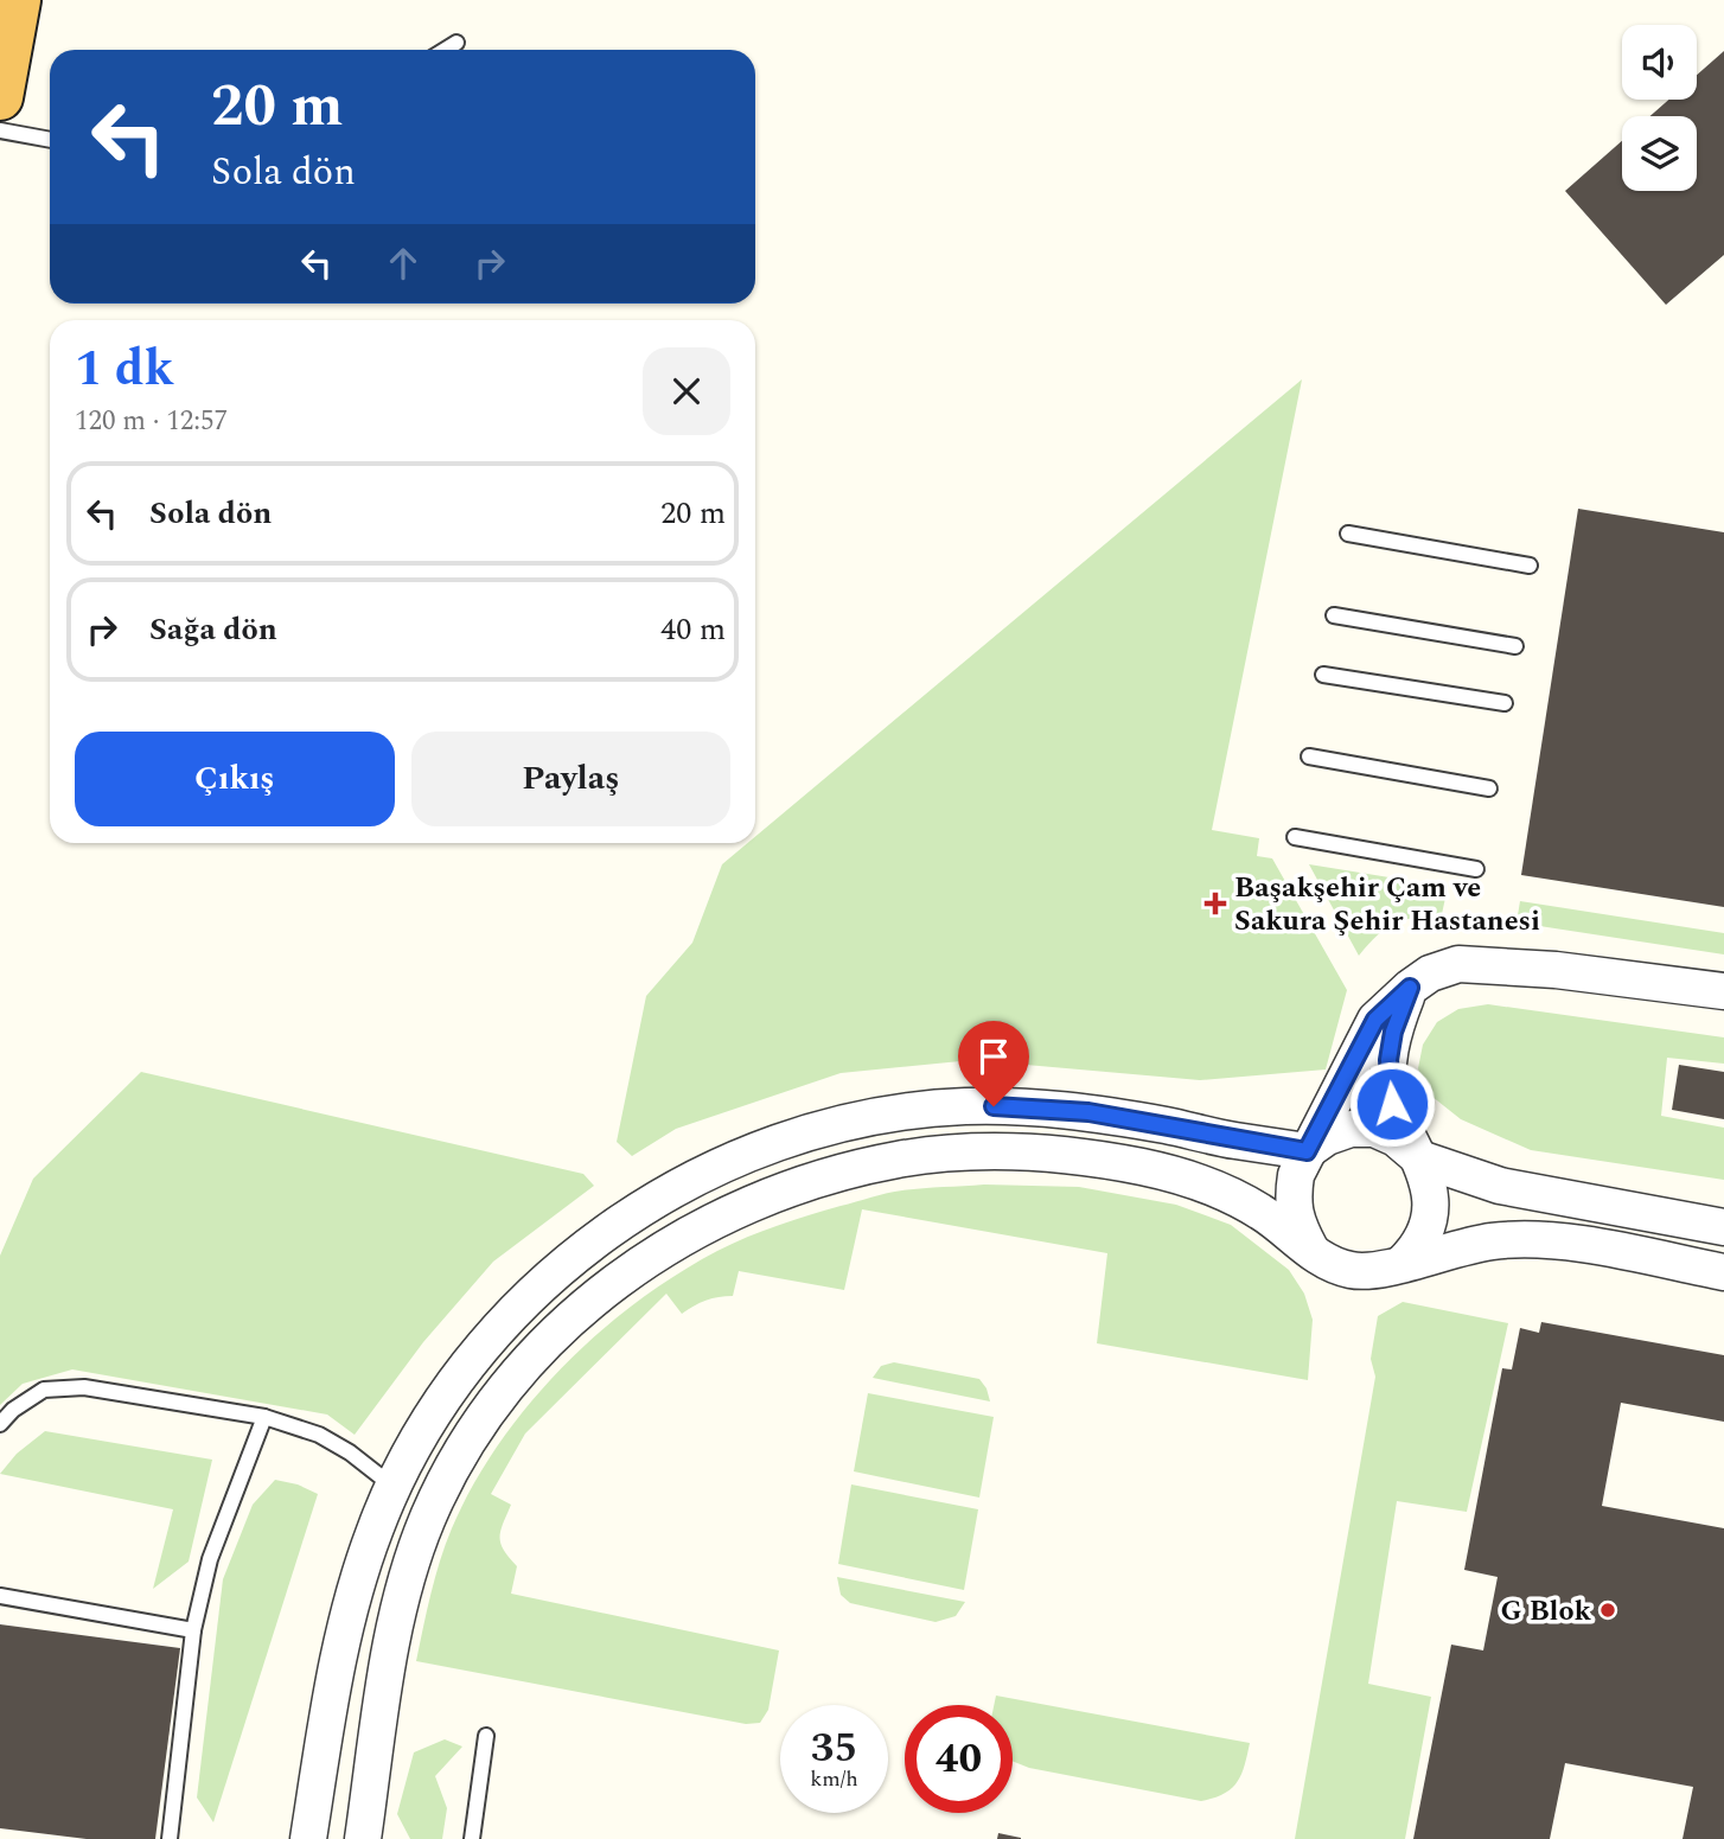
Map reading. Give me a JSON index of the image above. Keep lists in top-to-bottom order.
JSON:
{
  "places": {
    "health": ["Başakşehir Çam ve Sakura Şehir Hastanesi"],
    "other": ["G Blok"]
  },
  "page": {
    "turn": ["20 m", "Sola dön"],
    "heading": ["1 dk", "120 m · 12:57"],
    "list": [
      {
        "name": "Sola dön",
        "value": "20 m"
      },
      {
        "name": "Sağa dön",
        "value": "40 m"
      }
    ],
    "buttons": ["Çıkış", "Paylaş"],
    "speed": "35 km/h",
    "limit": "40"
  }
}
